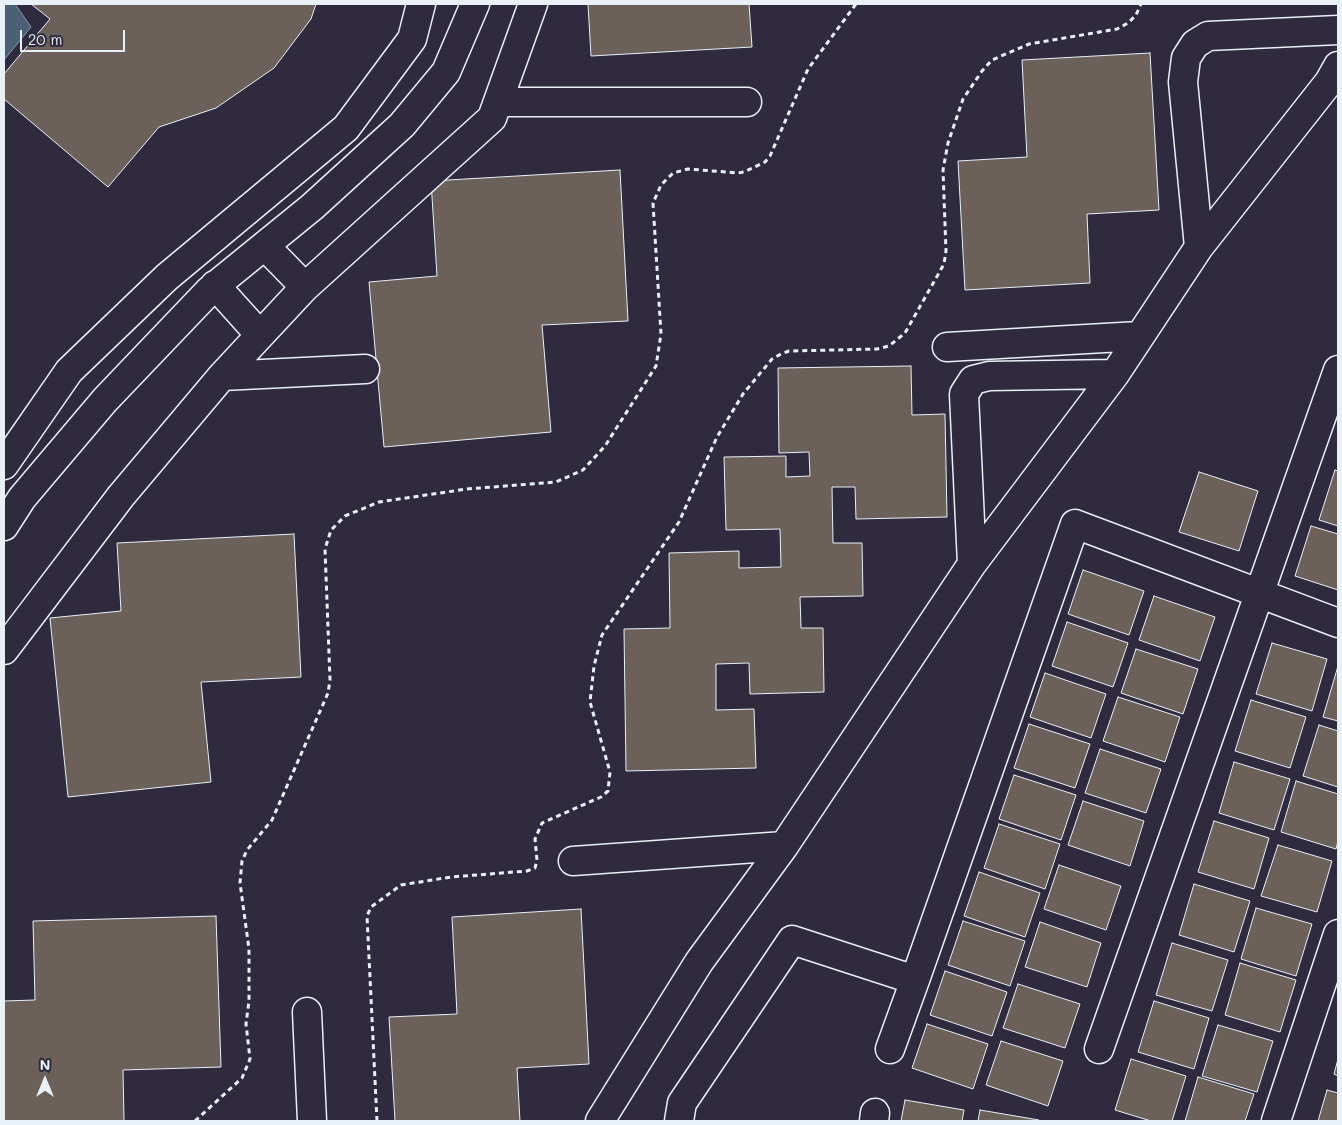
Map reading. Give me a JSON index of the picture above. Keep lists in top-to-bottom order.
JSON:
{
  "scale_bar": "20 m",
  "north": "top"
}
